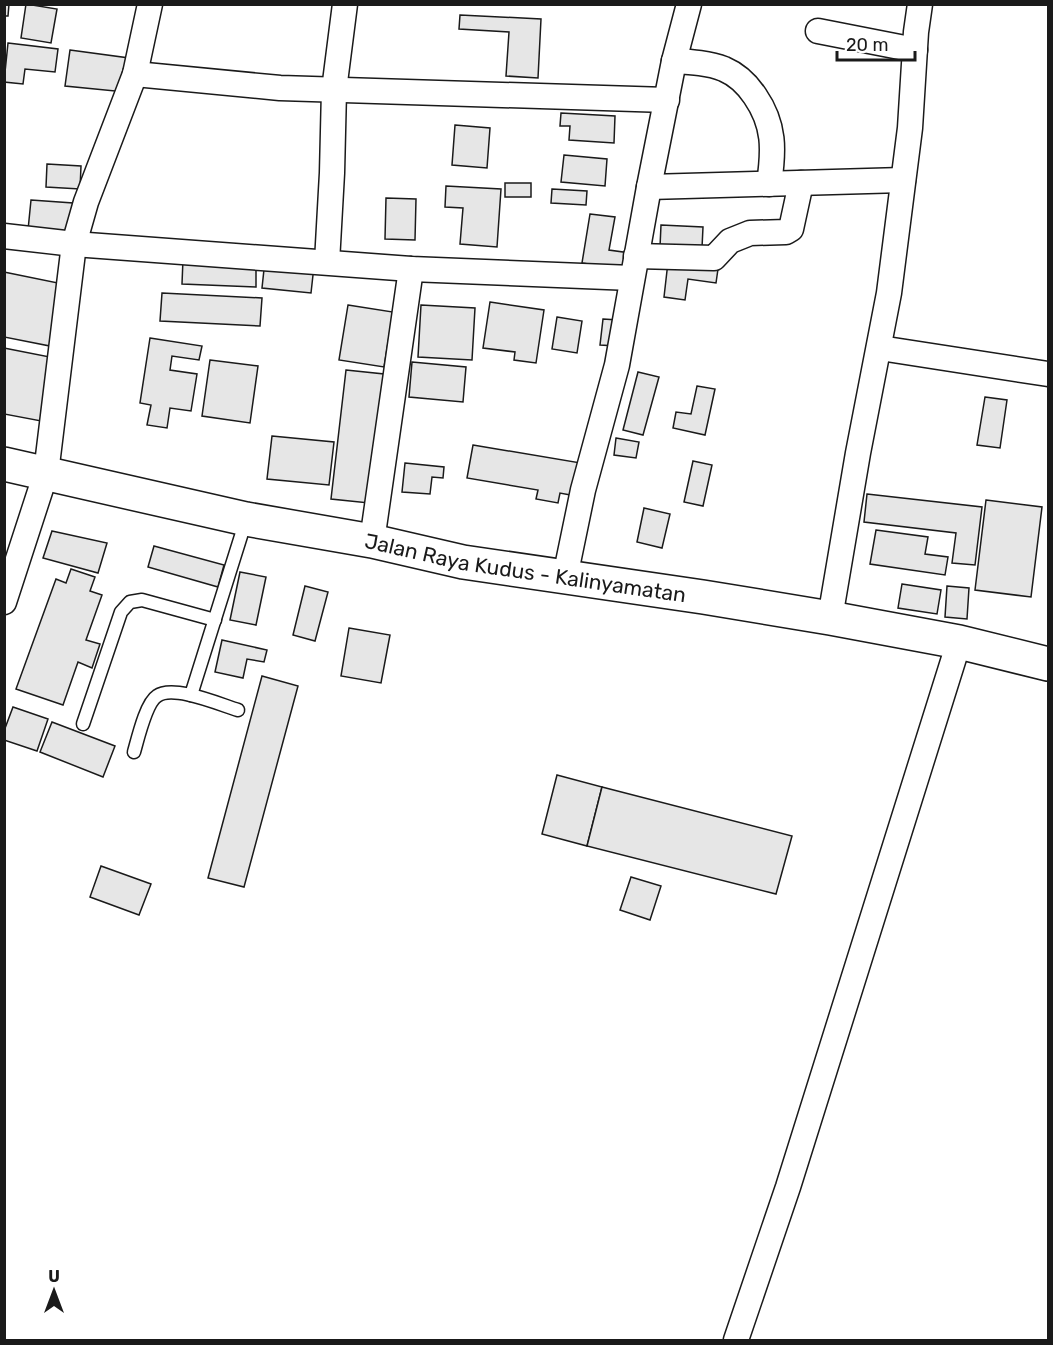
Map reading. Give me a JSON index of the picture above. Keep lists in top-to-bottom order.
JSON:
{
  "streets": {
    "main road": ["Jalan Raya Kudus - Kalinyamatan"]
  },
  "scale_bar": "20 m",
  "north": "top"
}
